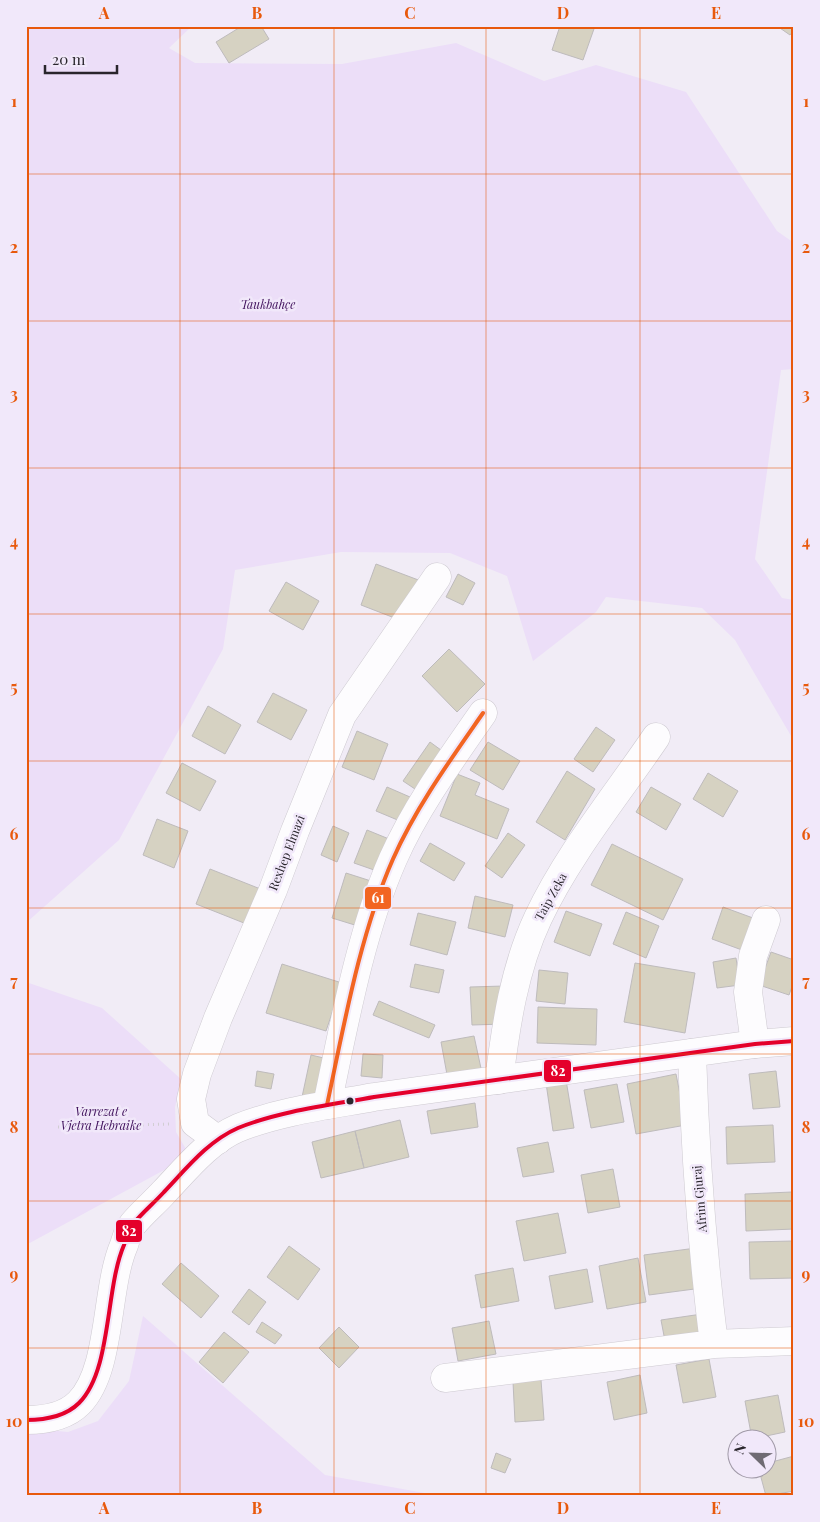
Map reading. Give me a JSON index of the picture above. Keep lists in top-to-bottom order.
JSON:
{
  "streets": {
    "street": ["Rexhep Elmazi", "Taip Zeka", "Afrim Gjuraj"]
  },
  "parks": ["Taukbahçe", "Varrezat e Vjetra Hebraike"],
  "lines": ["transit line 61", "transit line 82"],
  "scale_bar": "20 m",
  "north": "top left",
  "grid": {
    "columns": [
      "A",
      "B",
      "C",
      "D",
      "E"
    ],
    "rows": [
      "1",
      "2",
      "3",
      "4",
      "5",
      "6",
      "7",
      "8",
      "9",
      "10"
    ]
  }
}
